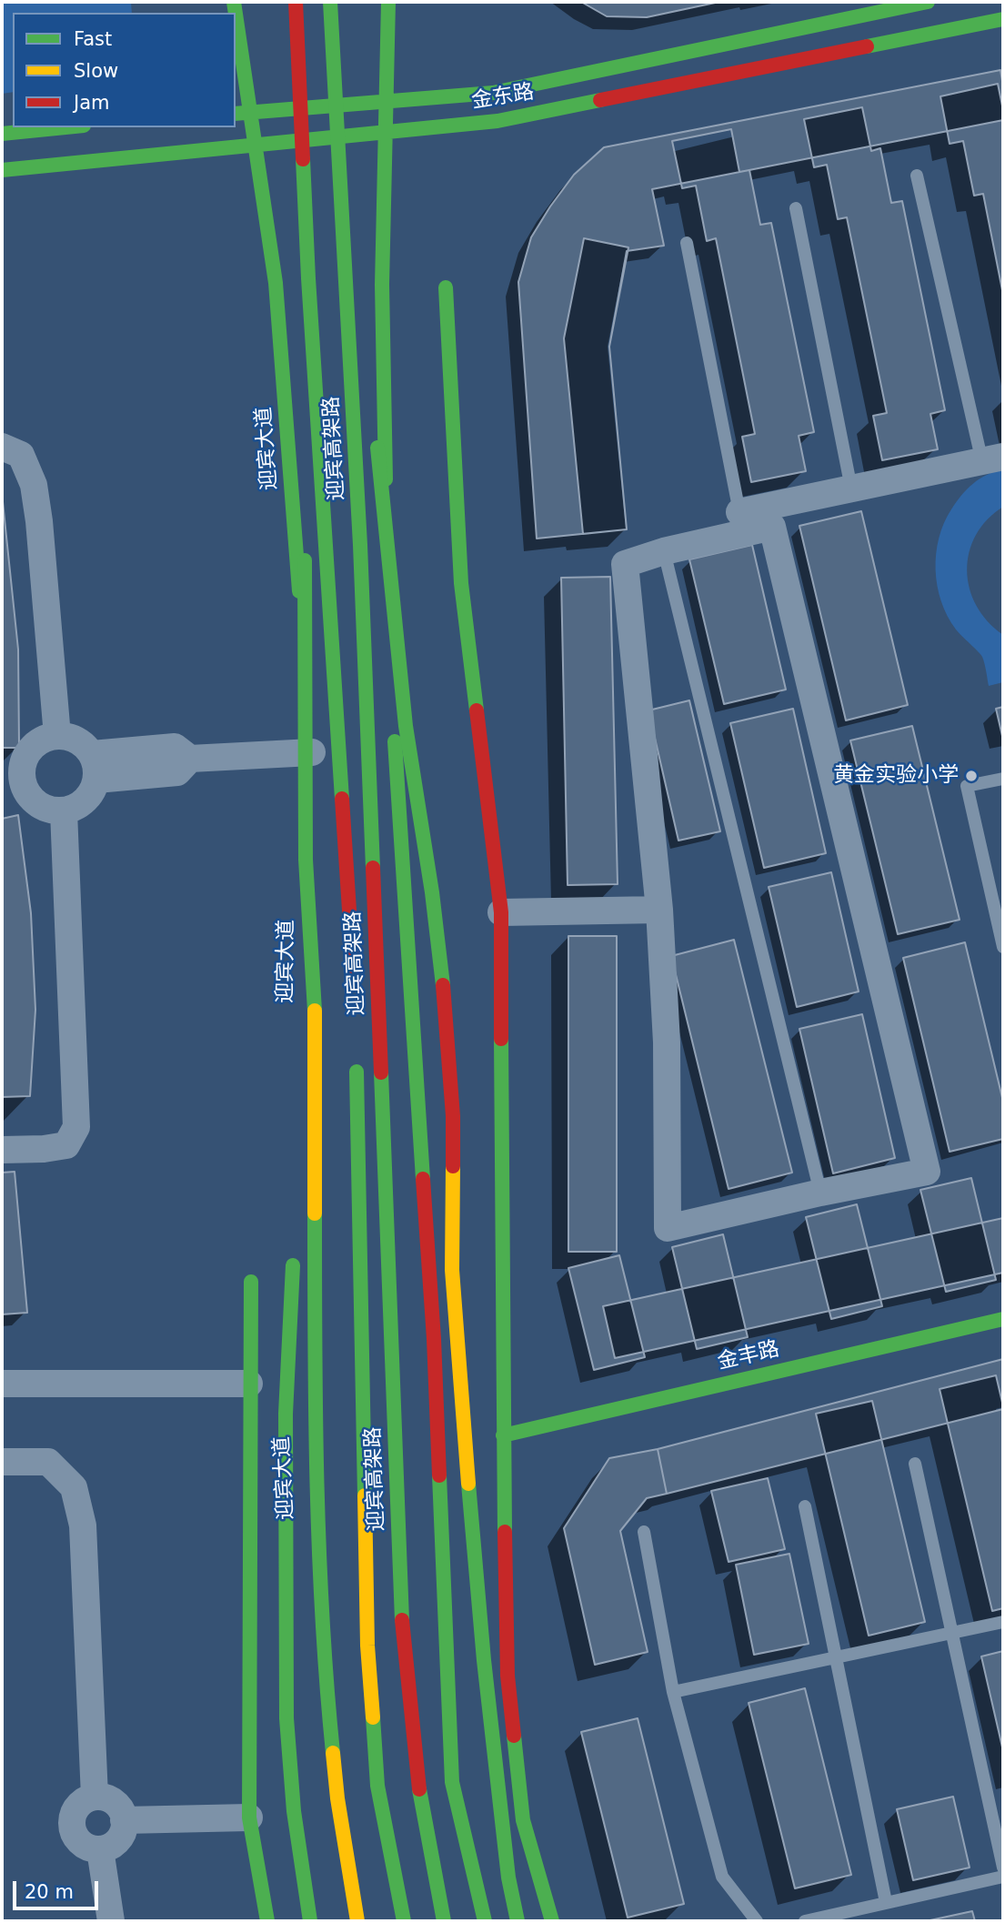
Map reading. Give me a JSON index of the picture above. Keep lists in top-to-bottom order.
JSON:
{
  "streets": {
    "main road": [
      "金东路",
      "迎宾大道",
      "迎宾高架路",
      "金丰路"
    ]
  },
  "crossings": [
    ["金东路", "迎宾大道"]
  ],
  "places": ["黄金实验小学"],
  "legend": ["Fast", "Slow", "Jam"],
  "scale_bar": "20 m"
}
